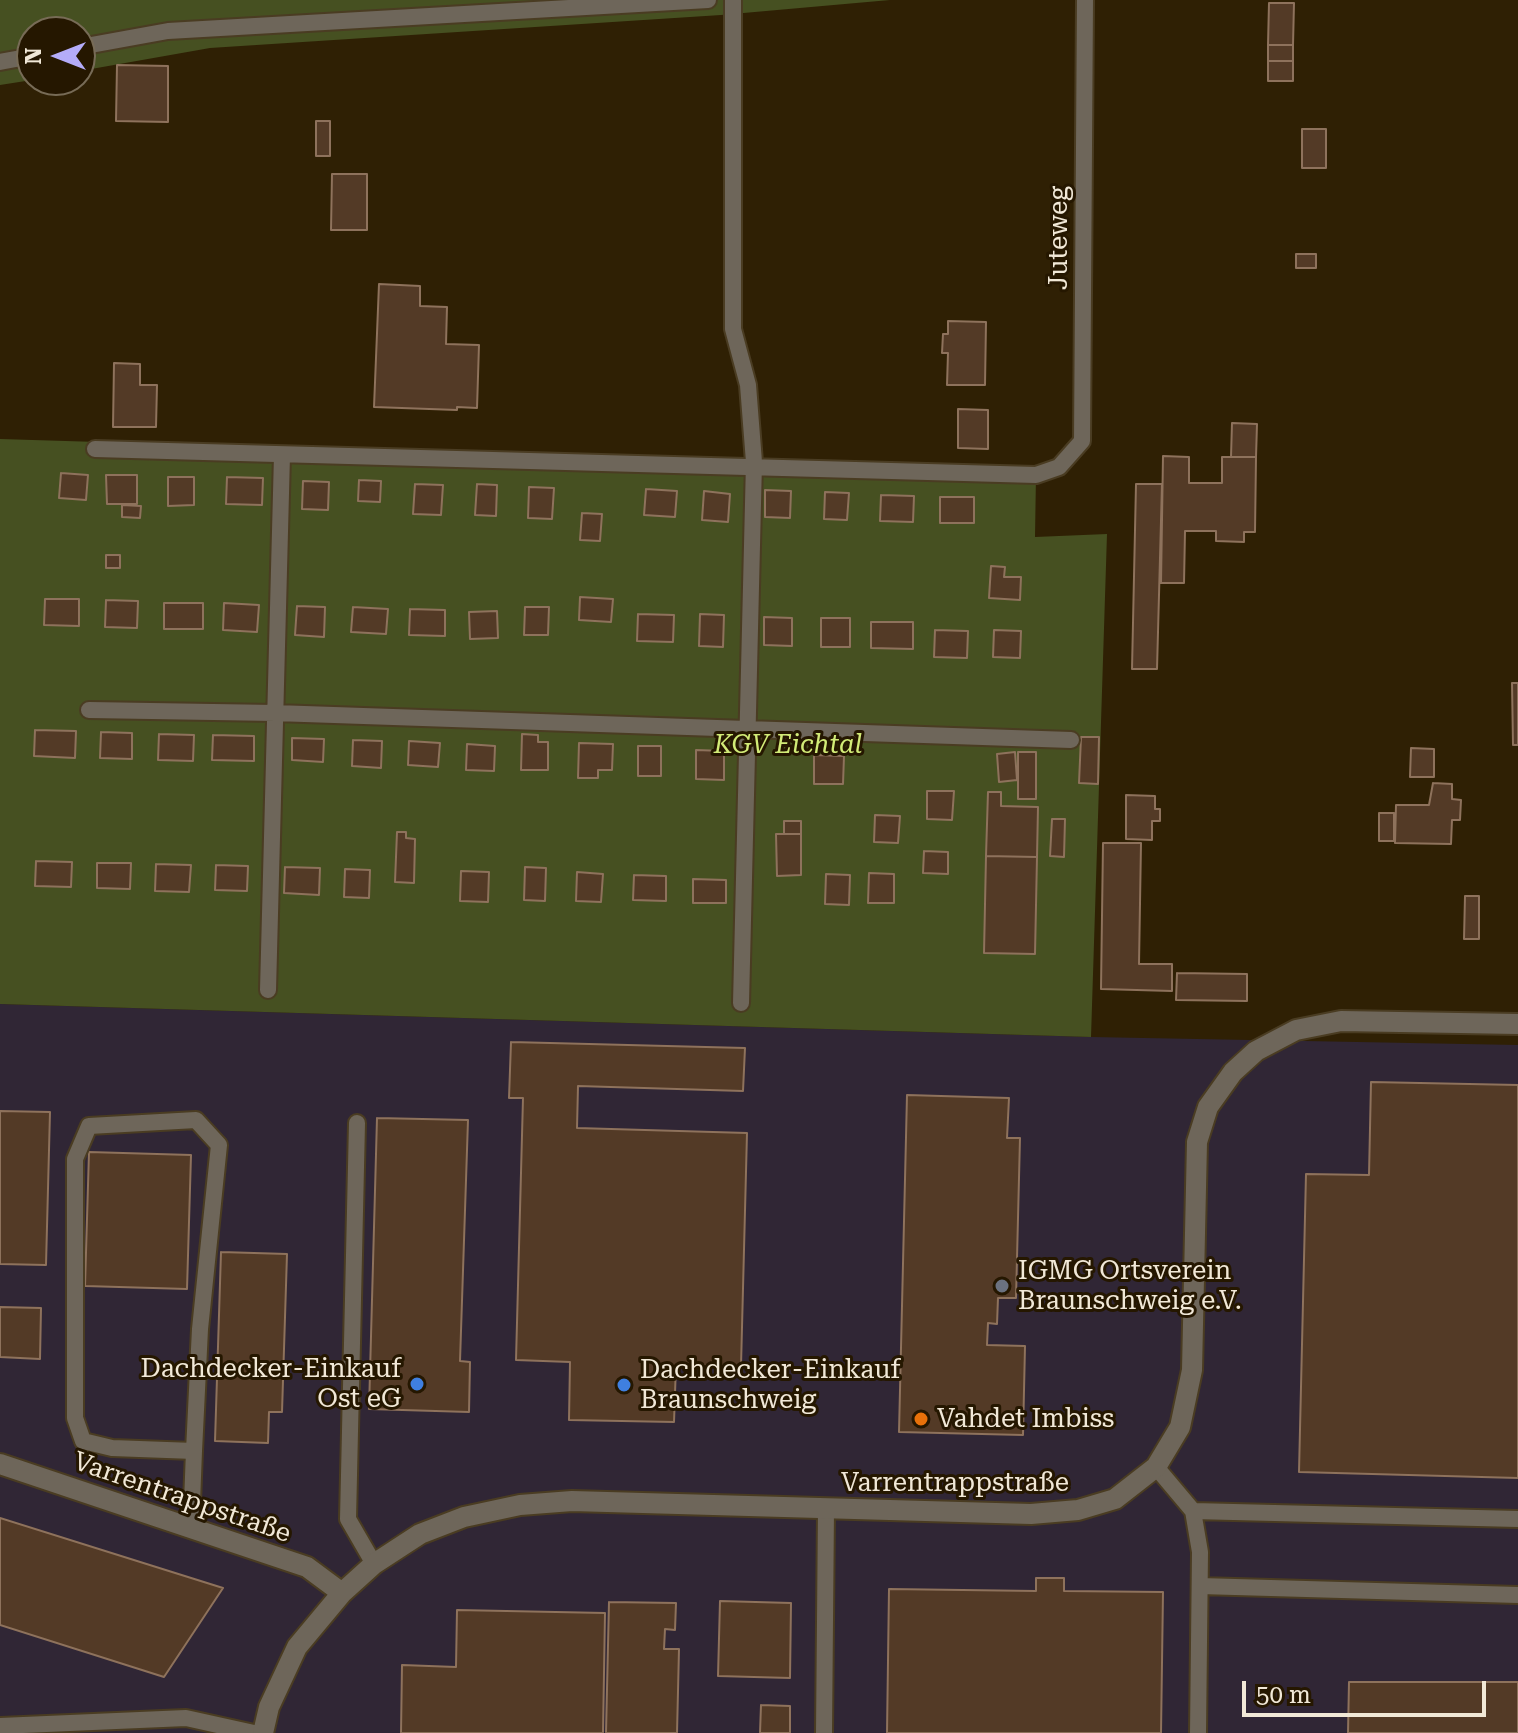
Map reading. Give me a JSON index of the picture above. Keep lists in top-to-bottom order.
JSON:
{
  "streets": {
    "street": ["Varrentrappstraße"],
    "lane": ["Juteweg"]
  },
  "parks": ["KGV Eichtal"],
  "places": [
    "IGMG Ortsverein Braunschweig e.V.",
    "Dachdecker-Einkauf Ost eG",
    "Dachdecker-Einkauf Braunschweig",
    "Vahdet Imbiss"
  ],
  "scale_bar": "50 m",
  "north": "left"
}
